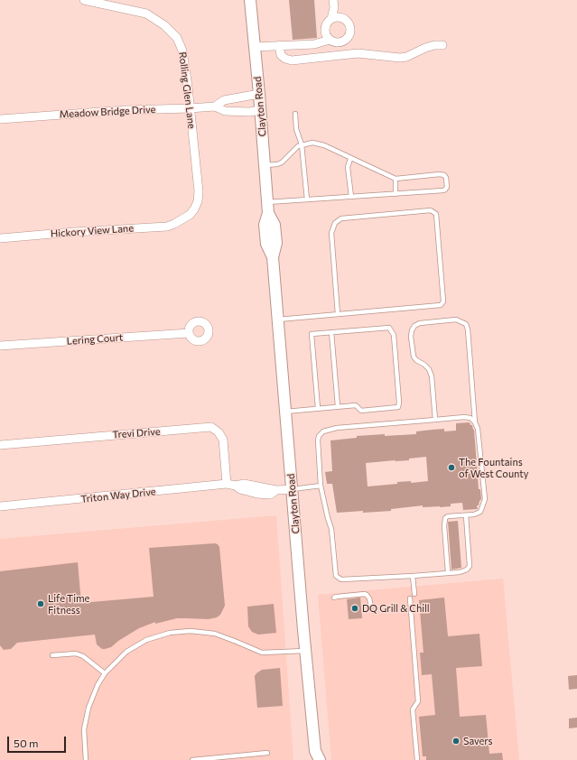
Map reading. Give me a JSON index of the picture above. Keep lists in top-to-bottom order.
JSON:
{
  "streets": {
    "main road": ["Clayton Road"],
    "street": [
      "Rolling Glen Lane",
      "Meadow Bridge Drive",
      "Hickory View Lane",
      "Lering Court",
      "Trevi Drive",
      "Triton Way Drive"
    ]
  },
  "crossings": [
    ["Rolling Glen Lane", "Meadow Bridge Drive"],
    ["Rolling Glen Lane", "Hickory View Lane"],
    ["Clayton Road", "Meadow Bridge Drive"],
    ["Clayton Road", "Triton Way Drive"],
    ["Trevi Drive", "Triton Way Drive"]
  ],
  "places": [
    "The Fountains of West County",
    "Life Time Fitness",
    "DQ Grill & Chill",
    "Savers"
  ],
  "scale_bar": "50 m"
}
